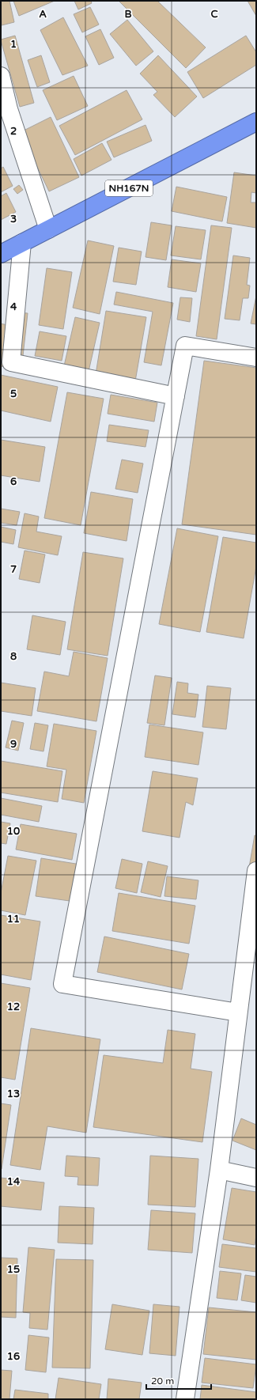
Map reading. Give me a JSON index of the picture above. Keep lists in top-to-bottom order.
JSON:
{
  "streets": {
    "highway": ["NH167N"]
  },
  "scale_bar": "20 m",
  "grid": {
    "columns": ["A", "B", "C"],
    "rows": [
      "1",
      "2",
      "3",
      "4",
      "5",
      "6",
      "7",
      "8",
      "9",
      "10",
      "11",
      "12",
      "13",
      "14",
      "15",
      "16"
    ]
  }
}
